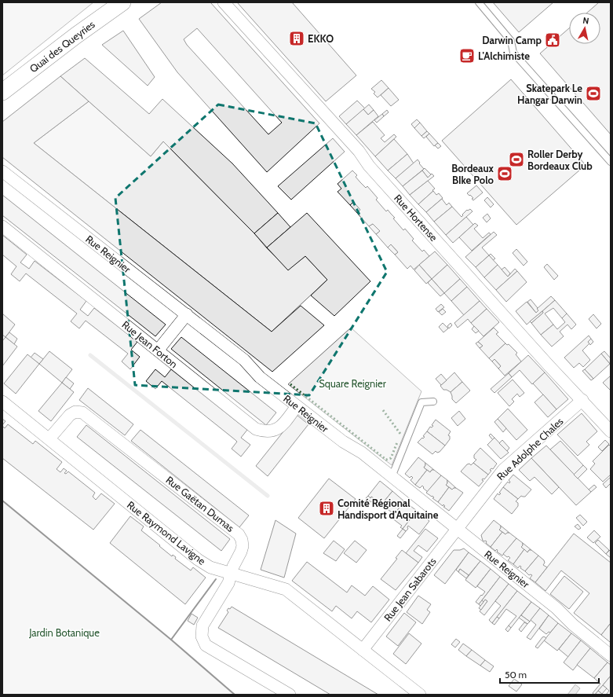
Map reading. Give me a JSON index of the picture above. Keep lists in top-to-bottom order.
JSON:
{
  "streets": {
    "main road": ["Quai des Queyries"],
    "street": [
      "Rue Hortense",
      "Rue Reignier",
      "Rue Jean Forton",
      "Rue Adolphe Chales",
      "Rue Gaëtan Dumas",
      "Rue Raymond Lavigne",
      "Rue Jean Sabarots"
    ]
  },
  "crossings": [
    ["Rue Hortense", "Rue Adolphe Chales"],
    ["Rue Reignier", "Rue Jean Forton"],
    ["Rue Reignier", "Rue Adolphe Chales"],
    ["Rue Reignier", "Rue Jean Sabarots"],
    ["Rue Adolphe Chales", "Rue Jean Sabarots"],
    ["Rue Gaëtan Dumas", "Rue Raymond Lavigne"],
    ["Rue Raymond Lavigne", "Rue Jean Sabarots"]
  ],
  "parks": ["Square Reignier", "Jardin Botanique"],
  "places": {
    "building": ["EKKO", "Comité Régional Handisport d'Aquitaine"],
    "public building": ["Darwin Camp"],
    "cafe": ["L'Alchimiste"],
    "sports": ["Skatepark Le Hangar Darwin", "Roller Derby Bordeaux Club", "Bordeaux BIke Polo"]
  },
  "scale_bar": "50 m",
  "north": "top"
}
